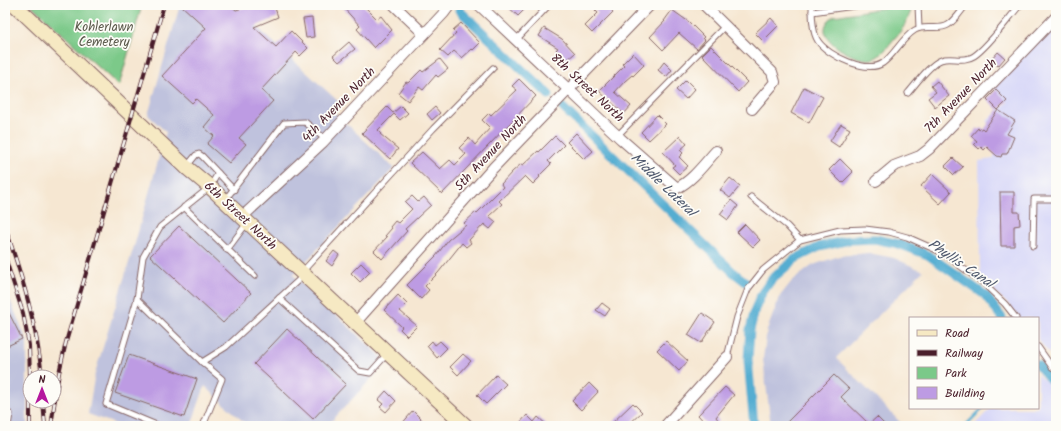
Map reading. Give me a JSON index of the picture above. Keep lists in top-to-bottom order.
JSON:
{
  "streets": {
    "street": [
      "8th Street North",
      "7th Avenue North",
      "4th Avenue North",
      "5th Avenue North",
      "6th Street North"
    ]
  },
  "crossings": [
    ["8th Street North", "5th Avenue North"],
    ["4th Avenue North", "6th Street North"],
    ["5th Avenue North", "6th Street North"]
  ],
  "water": ["Middle Lateral", "Phyllis Canal"],
  "parks": ["Kohlerlawn Cemetery"],
  "legend": [
    "Road",
    "Railway",
    "Park",
    "Building"
  ],
  "north": "top"
}
